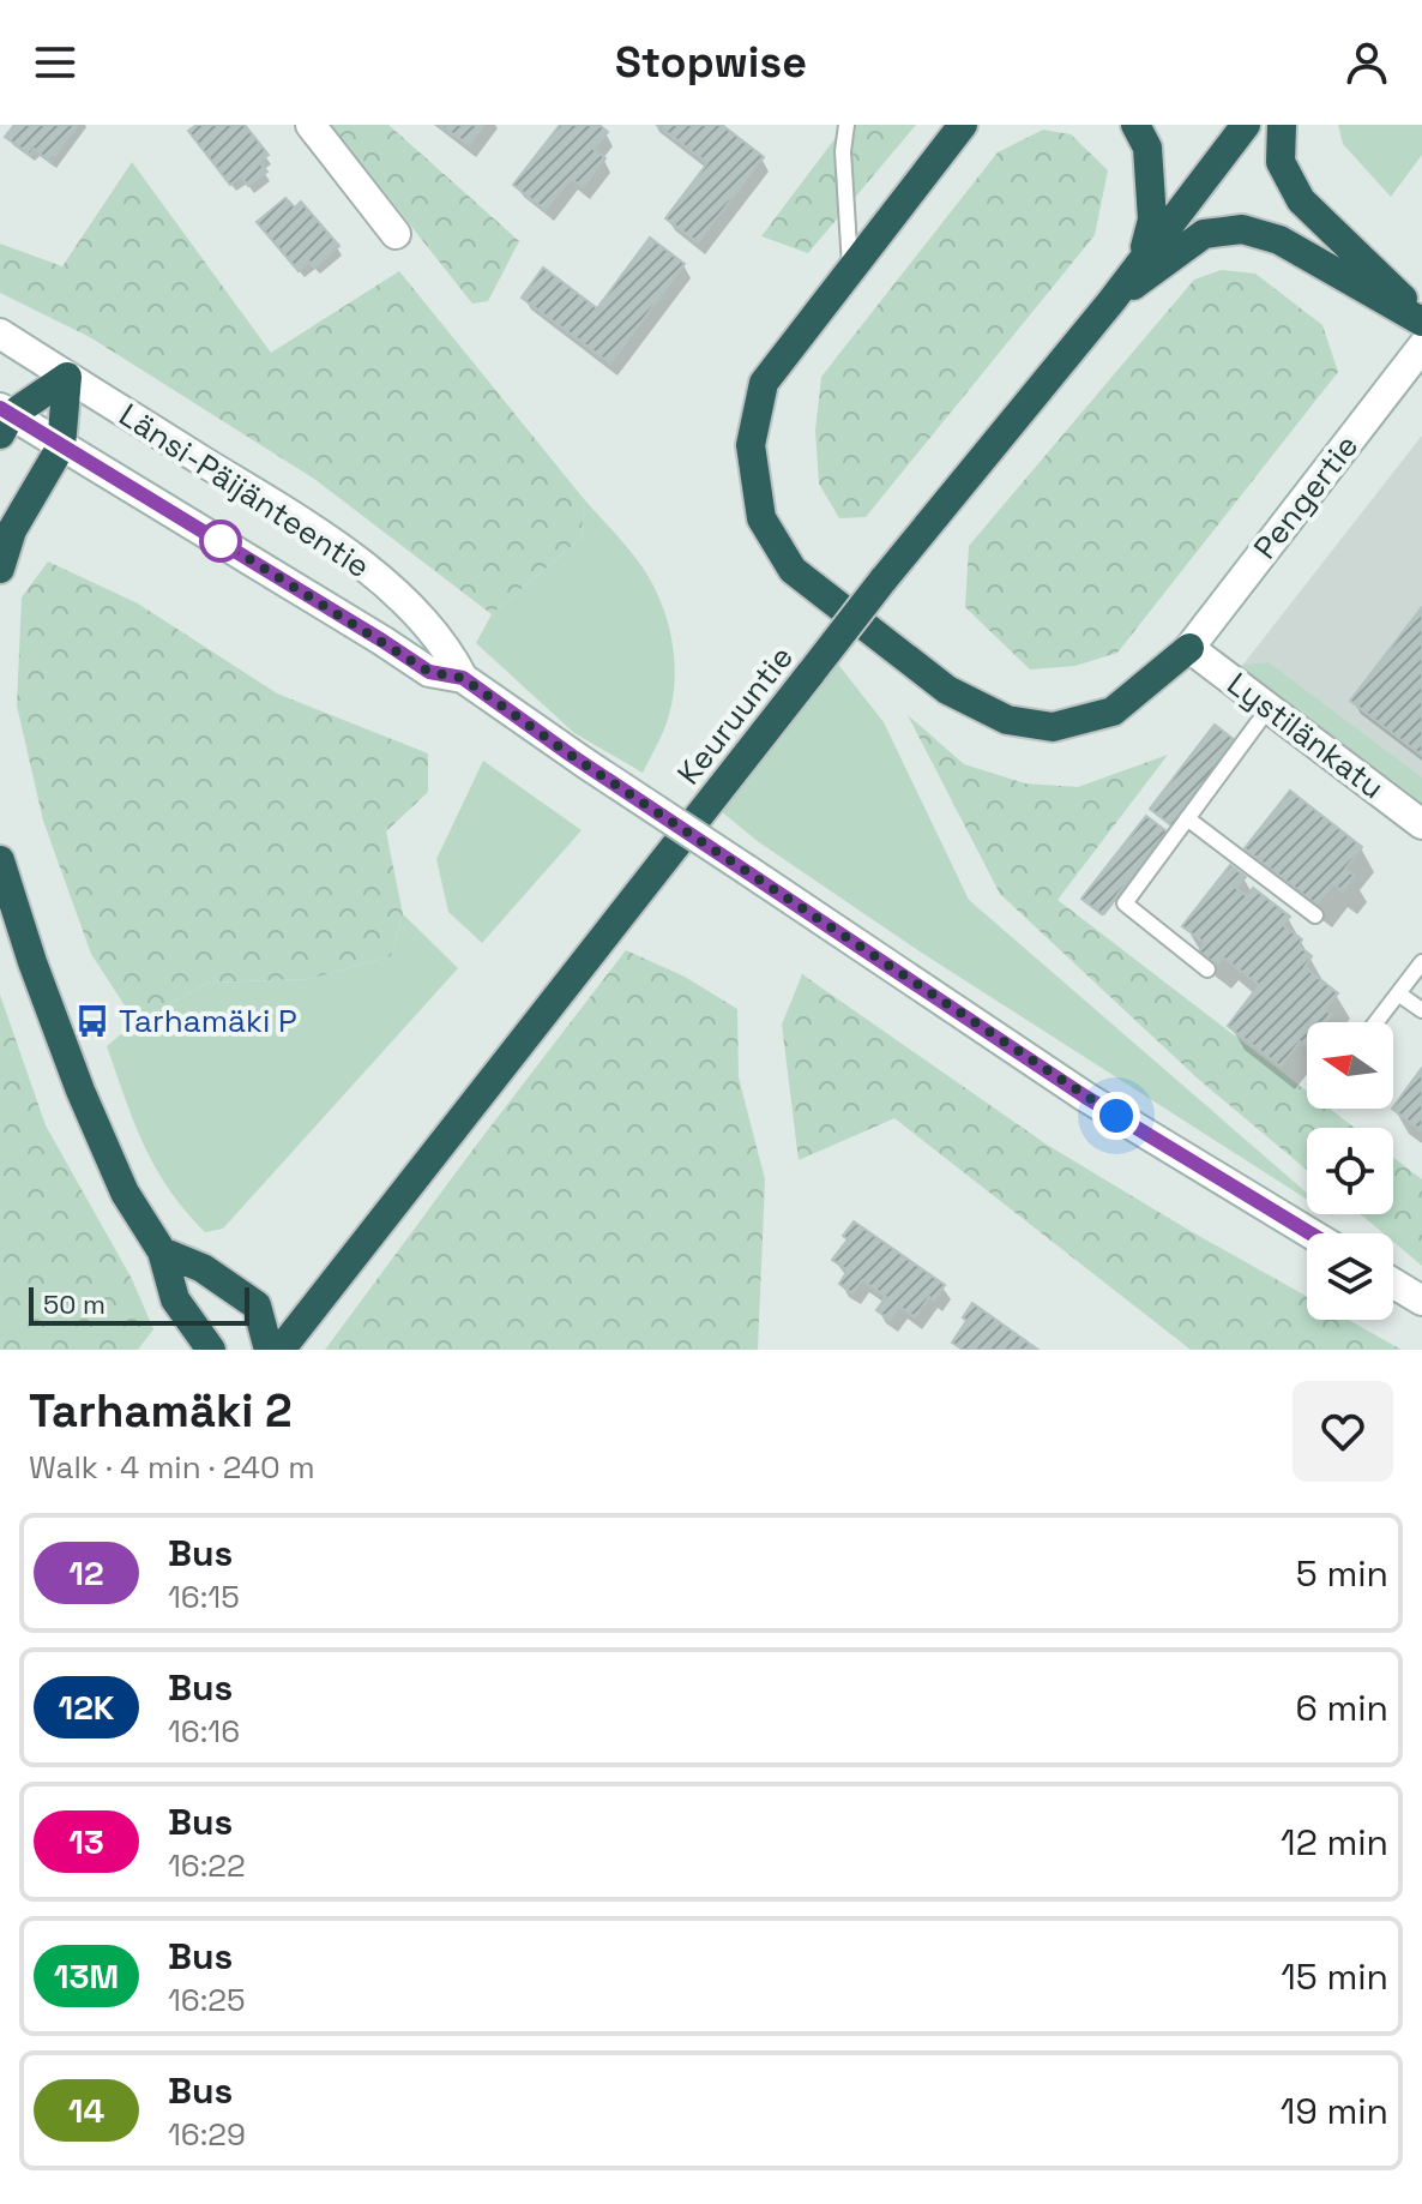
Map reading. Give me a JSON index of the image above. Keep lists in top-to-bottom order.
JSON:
{
  "streets": {
    "highway": ["Keuruuntie"],
    "main road": ["Länsi-Päijänteentie", "Pengertie", "Lystilänkatu"]
  },
  "crossings": [
    ["Pengertie", "Lystilänkatu"]
  ],
  "places": {
    "bus stop": ["Tarhamäki P"]
  },
  "lines": ["bus line 12"],
  "scale_bar": "50 m",
  "north": "left",
  "page": {
    "header": "Stopwise",
    "scale": "50 m",
    "heading": ["Tarhamäki 2", "Walk · 4 min · 240 m"],
    "list": [
      {
        "mark": "12",
        "name": "Bus",
        "note": "16:15",
        "value": "5 min"
      },
      {
        "mark": "12K",
        "name": "Bus",
        "note": "16:16",
        "value": "6 min"
      },
      {
        "mark": "13",
        "name": "Bus",
        "note": "16:22",
        "value": "12 min"
      },
      {
        "mark": "13M",
        "name": "Bus",
        "note": "16:25",
        "value": "15 min"
      },
      {
        "mark": "14",
        "name": "Bus",
        "note": "16:29",
        "value": "19 min"
      }
    ]
  }
}
